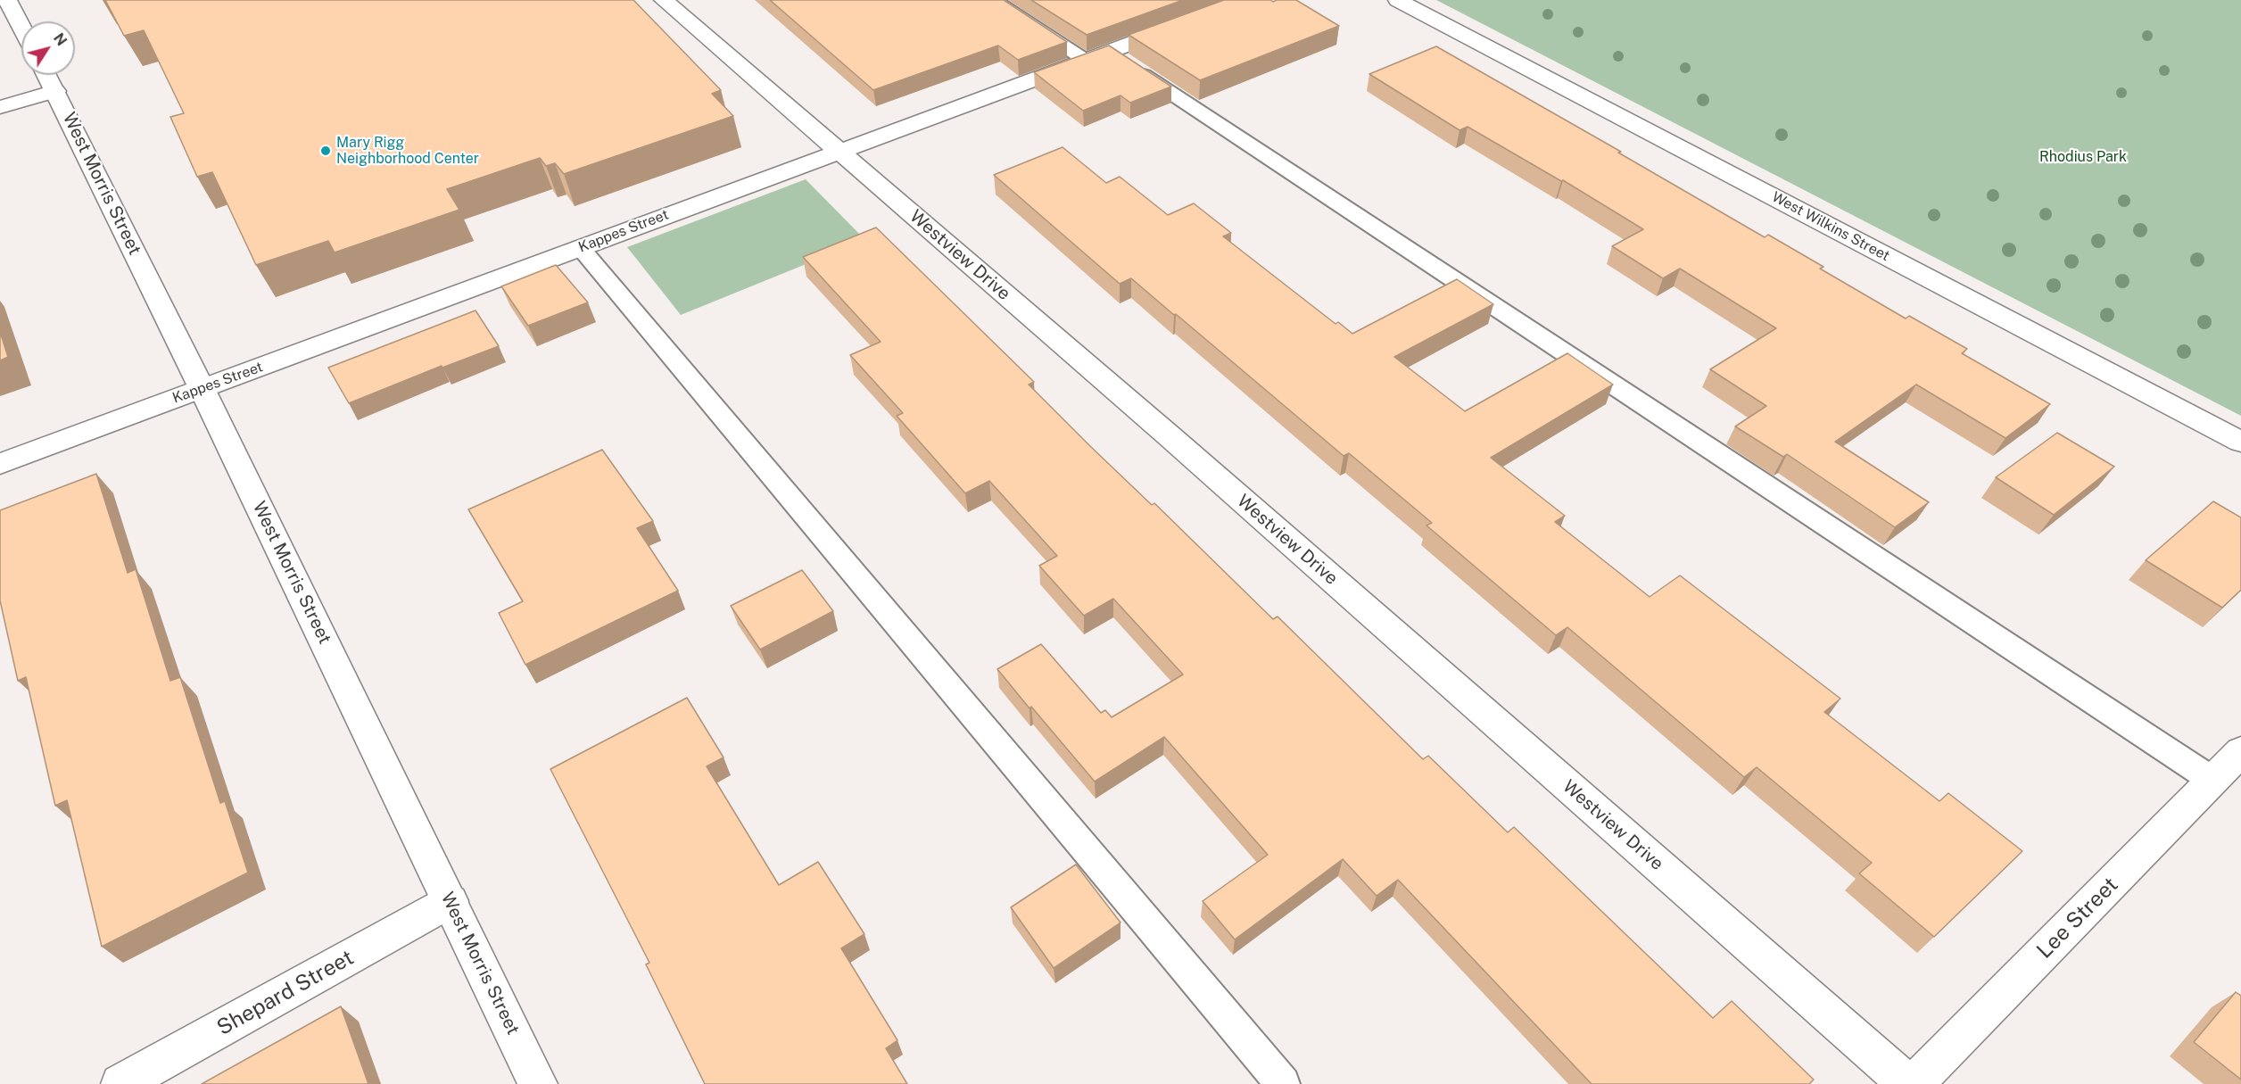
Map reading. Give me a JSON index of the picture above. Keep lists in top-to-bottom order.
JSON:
{
  "streets": {
    "street": [
      "West Morris Street",
      "West Wilkins Street",
      "Kappes Street",
      "Westview Drive",
      "Lee Street",
      "Shepard Street"
    ]
  },
  "crossings": [
    ["West Morris Street", "Kappes Street"],
    ["West Morris Street", "Shepard Street"],
    ["Kappes Street", "Westview Drive"]
  ],
  "parks": ["Rhodius Park"],
  "places": ["Mary Rigg Neighborhood Center"],
  "north": "top right"
}
